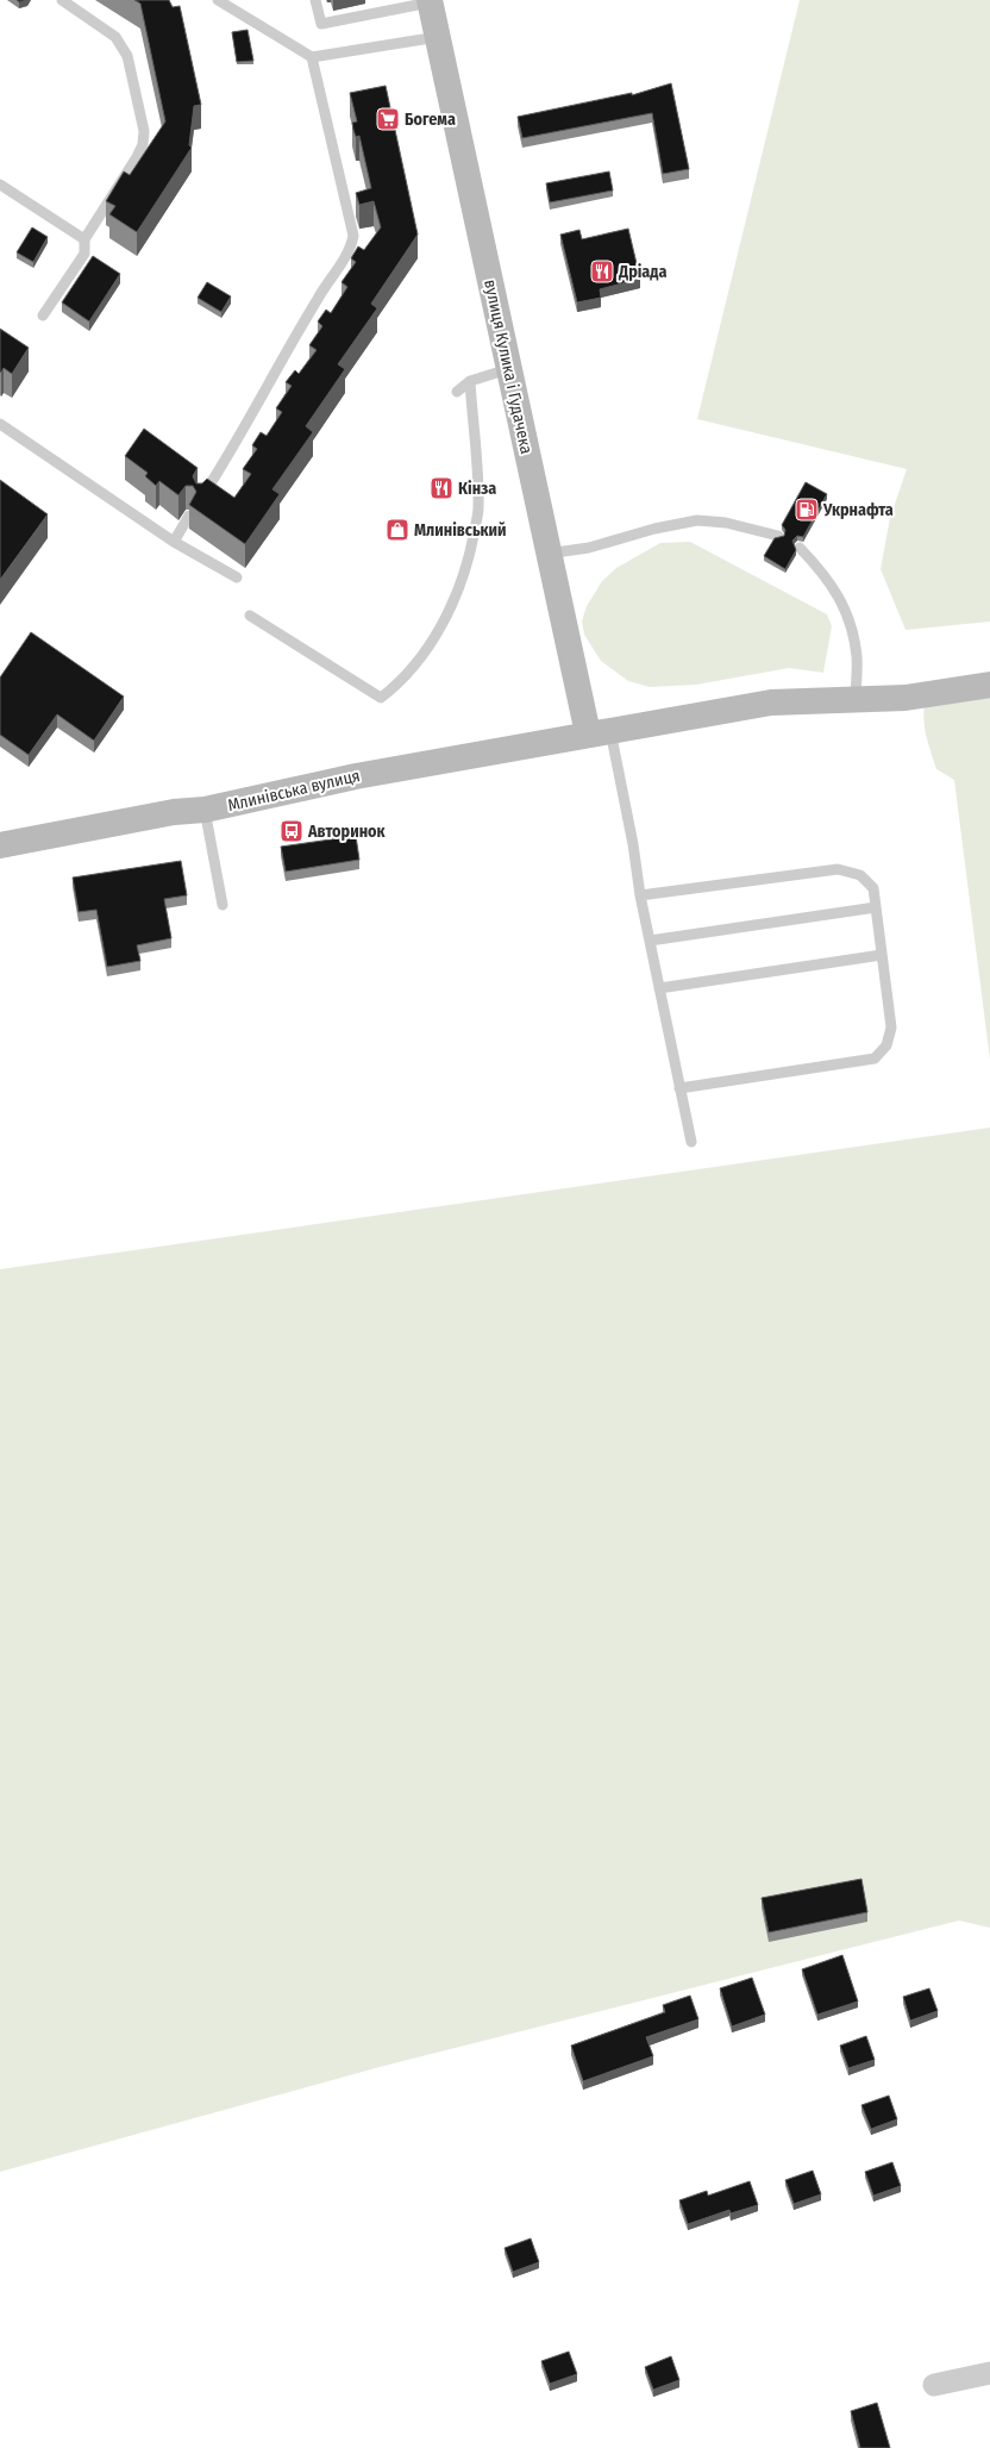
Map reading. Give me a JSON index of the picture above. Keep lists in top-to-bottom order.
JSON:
{
  "streets": {
    "main road": ["вулиця Кулика і Гудачека", "Млинівська вулиця"]
  },
  "crossings": [
    ["вулиця Кулика і Гудачека", "Млинівська вулиця"]
  ],
  "places": {
    "supermarket": ["Богема"],
    "restaurant": ["Дріада", "Кінза"],
    "fuel station": ["Укрнафта"],
    "shop": ["Млинівський"],
    "bus stop": ["Авторинок"]
  }
}
